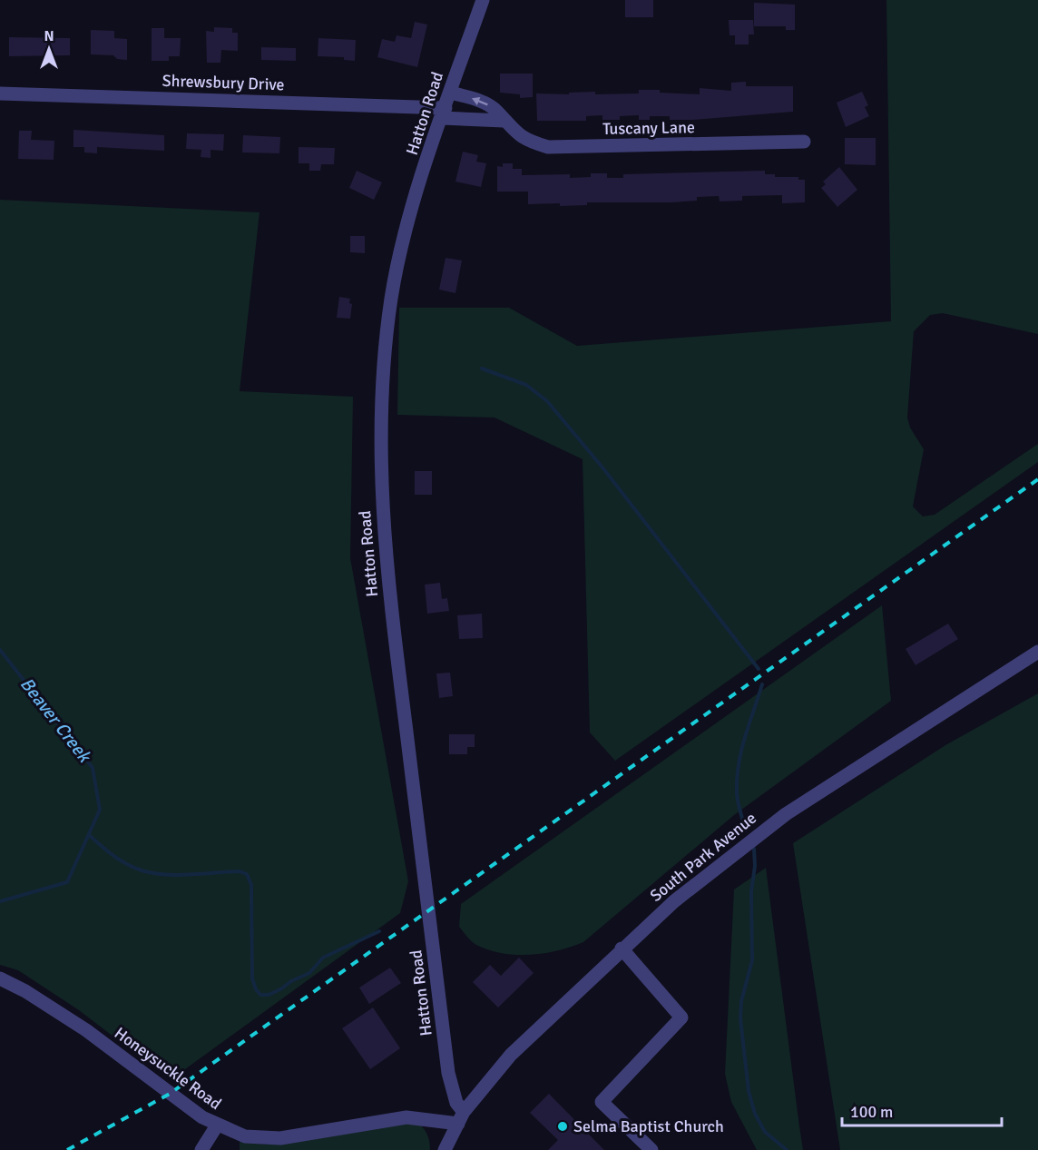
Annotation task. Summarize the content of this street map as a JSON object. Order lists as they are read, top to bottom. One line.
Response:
{"streets":{"street":["Shrewsbury Drive","Hatton Road","Tuscany Lane","South Park Avenue","Honeysuckle Road"]},"crossings":[["Shrewsbury Drive","Hatton Road"],["Hatton Road","Tuscany Lane"],["Hatton Road","South Park Avenue"],["Hatton Road","Honeysuckle Road"],["South Park Avenue","Honeysuckle Road"]],"water":["Beaver Creek"],"places":["Selma Baptist Church"],"scale_bar":"100 m","north":"top"}
